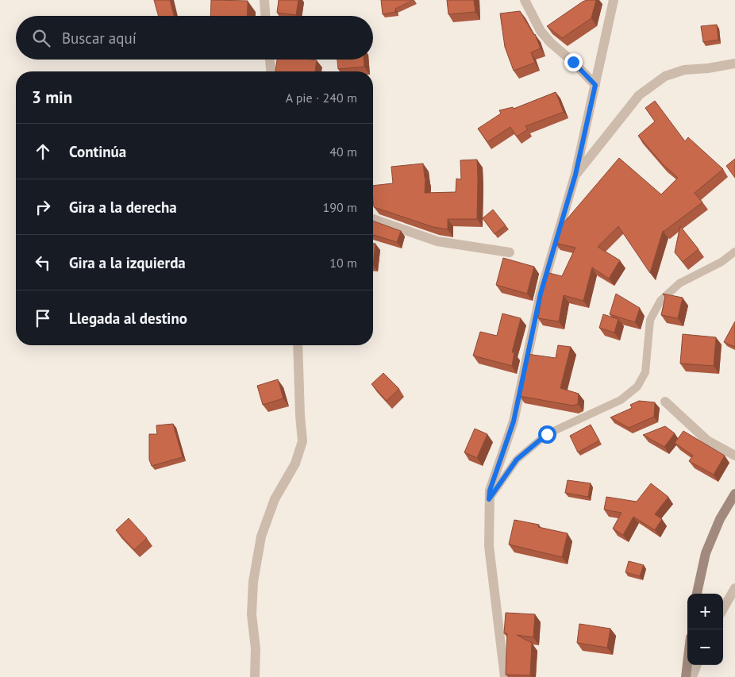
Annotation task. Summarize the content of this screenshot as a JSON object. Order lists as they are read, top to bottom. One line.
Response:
{"page":{"search":"Buscar aquí","heading":["3 min","A pie · 240 m"],"list":[["Continúa","40 m"],["Gira a la derecha","190 m"],["Gira a la izquierda","10 m"],"Llegada al destino"],"map_buttons":["+","−"]}}
